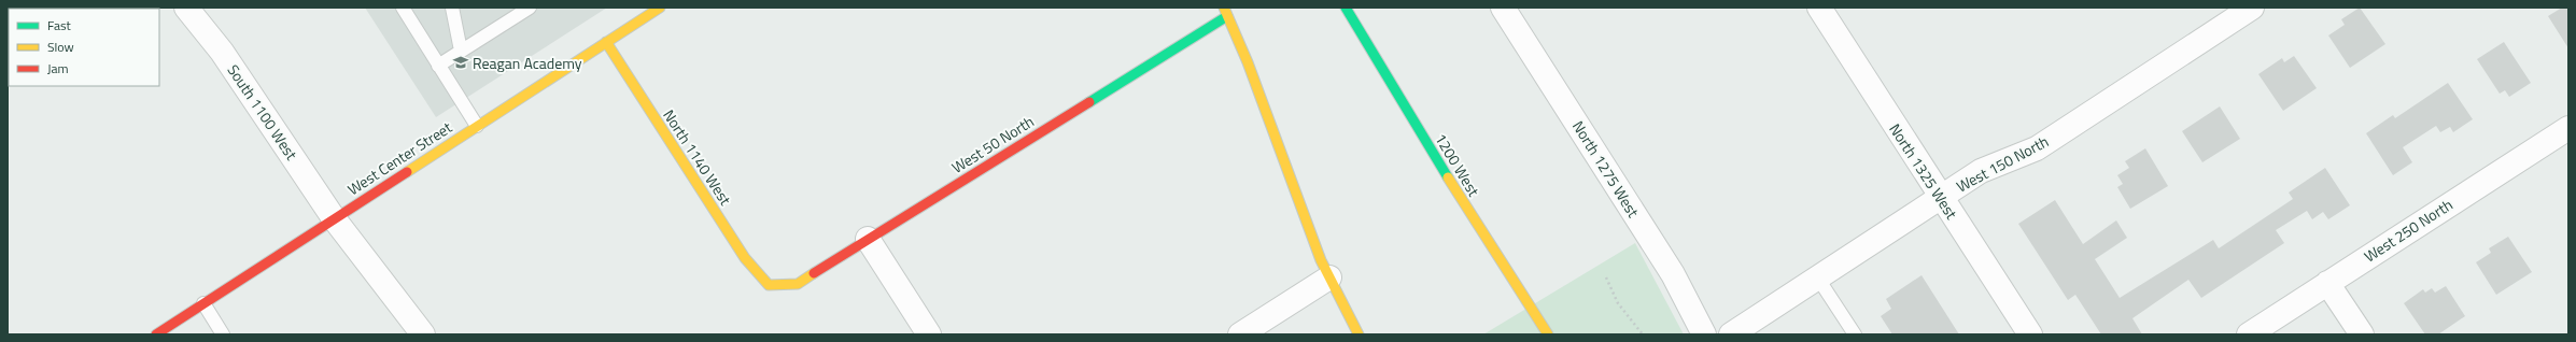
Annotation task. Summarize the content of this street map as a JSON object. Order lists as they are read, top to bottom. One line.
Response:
{"streets":{"street":["South 1100 West","West 50 North","North 1140 West","West Center Street","West 150 North","1200 West","North 1275 West","North 1325 West","West 250 North"]},"crossings":[["South 1100 West","West Center Street"],["West 50 North","North 1140 West"],["North 1140 West","West Center Street"],["West 150 North","North 1325 West"]],"places":{"school or university":["Reagan Academy"]},"legend":["Fast","Slow","Jam"]}
